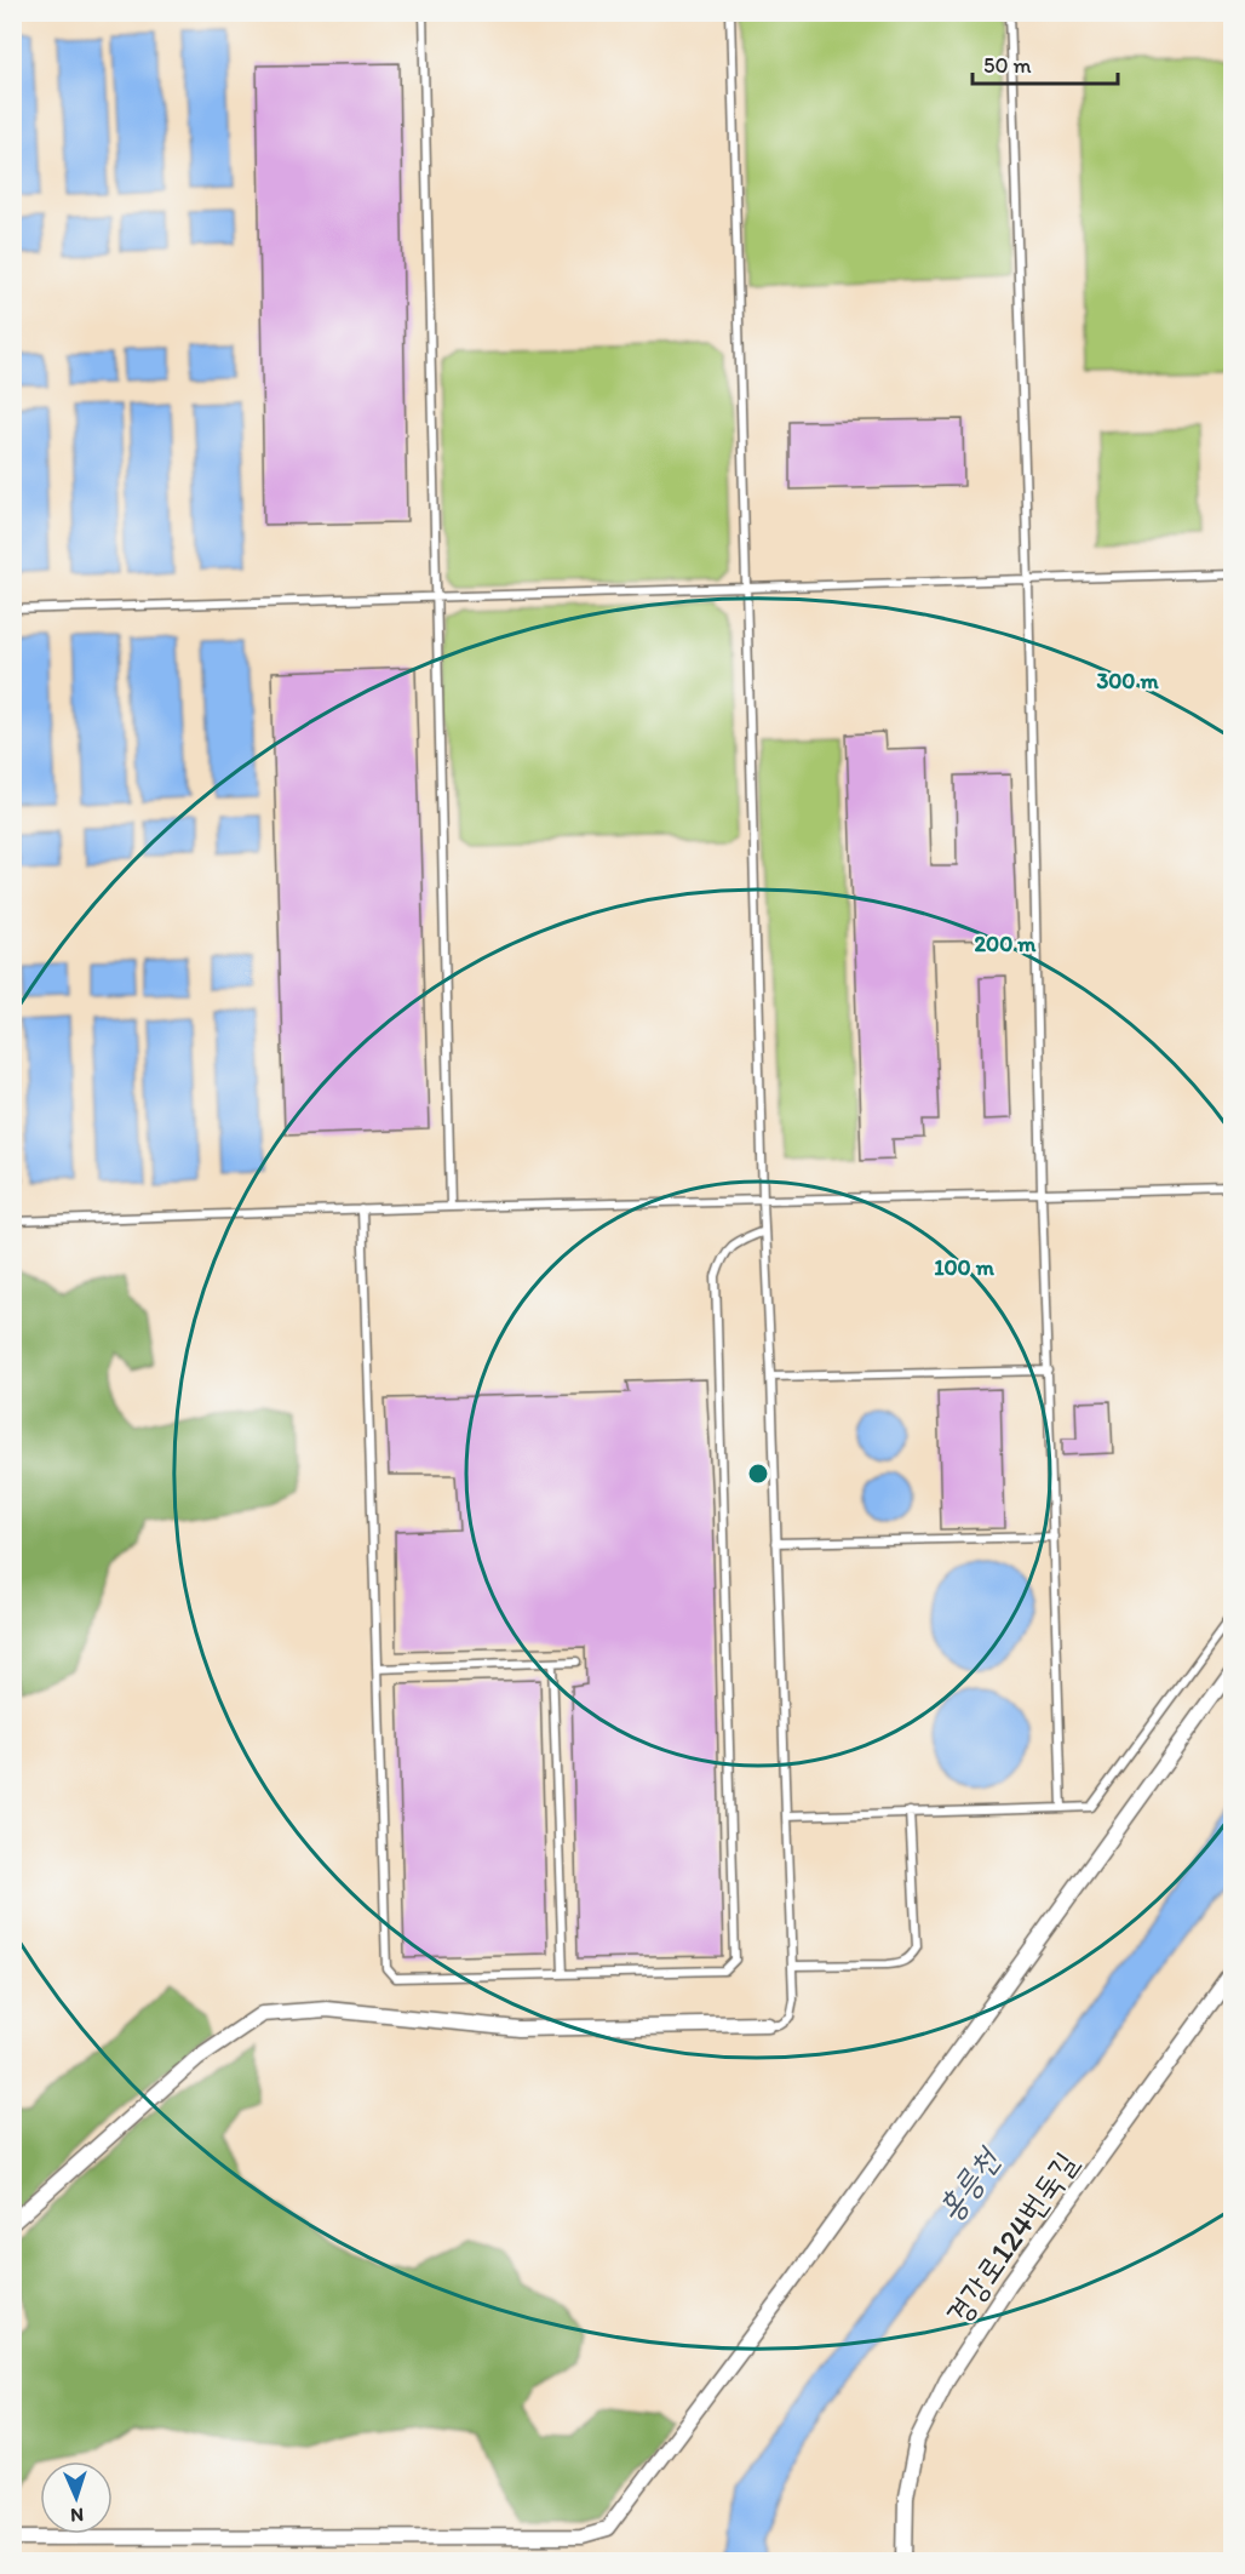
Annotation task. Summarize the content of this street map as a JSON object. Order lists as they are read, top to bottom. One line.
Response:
{"streets":{"street":["경강로124번둑길"]},"water":["홍릉천"],"scale_bar":"50 m","north":"bottom","rings":["300 m","200 m","100 m"]}
